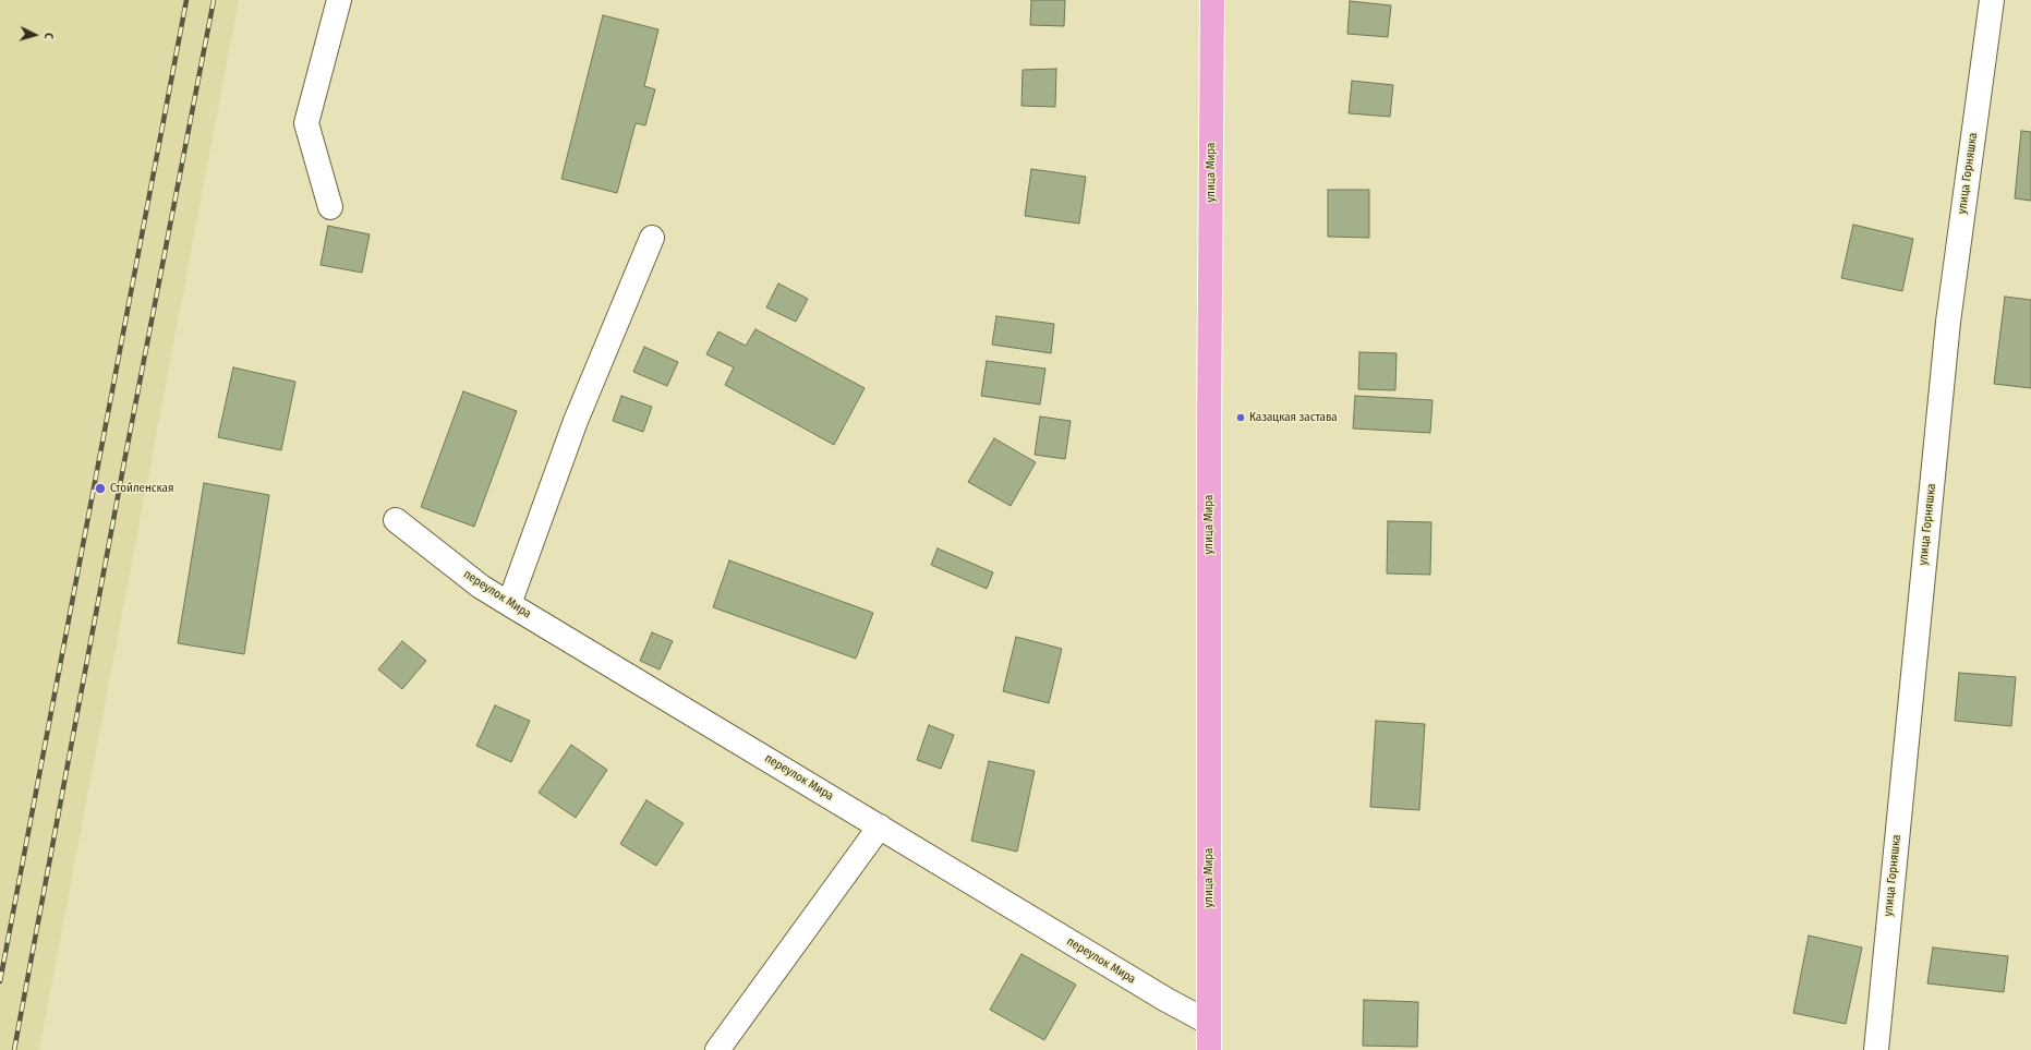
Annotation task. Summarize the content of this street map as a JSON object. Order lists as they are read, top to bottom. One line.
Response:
{"streets":{"main road":["улица Мира"],"street":["улица Горняшка","переулок Мира"]},"crossings":[["улица Мира","переулок Мира"]],"places":["Казацкая застава","Стойленская"],"north":"right"}
